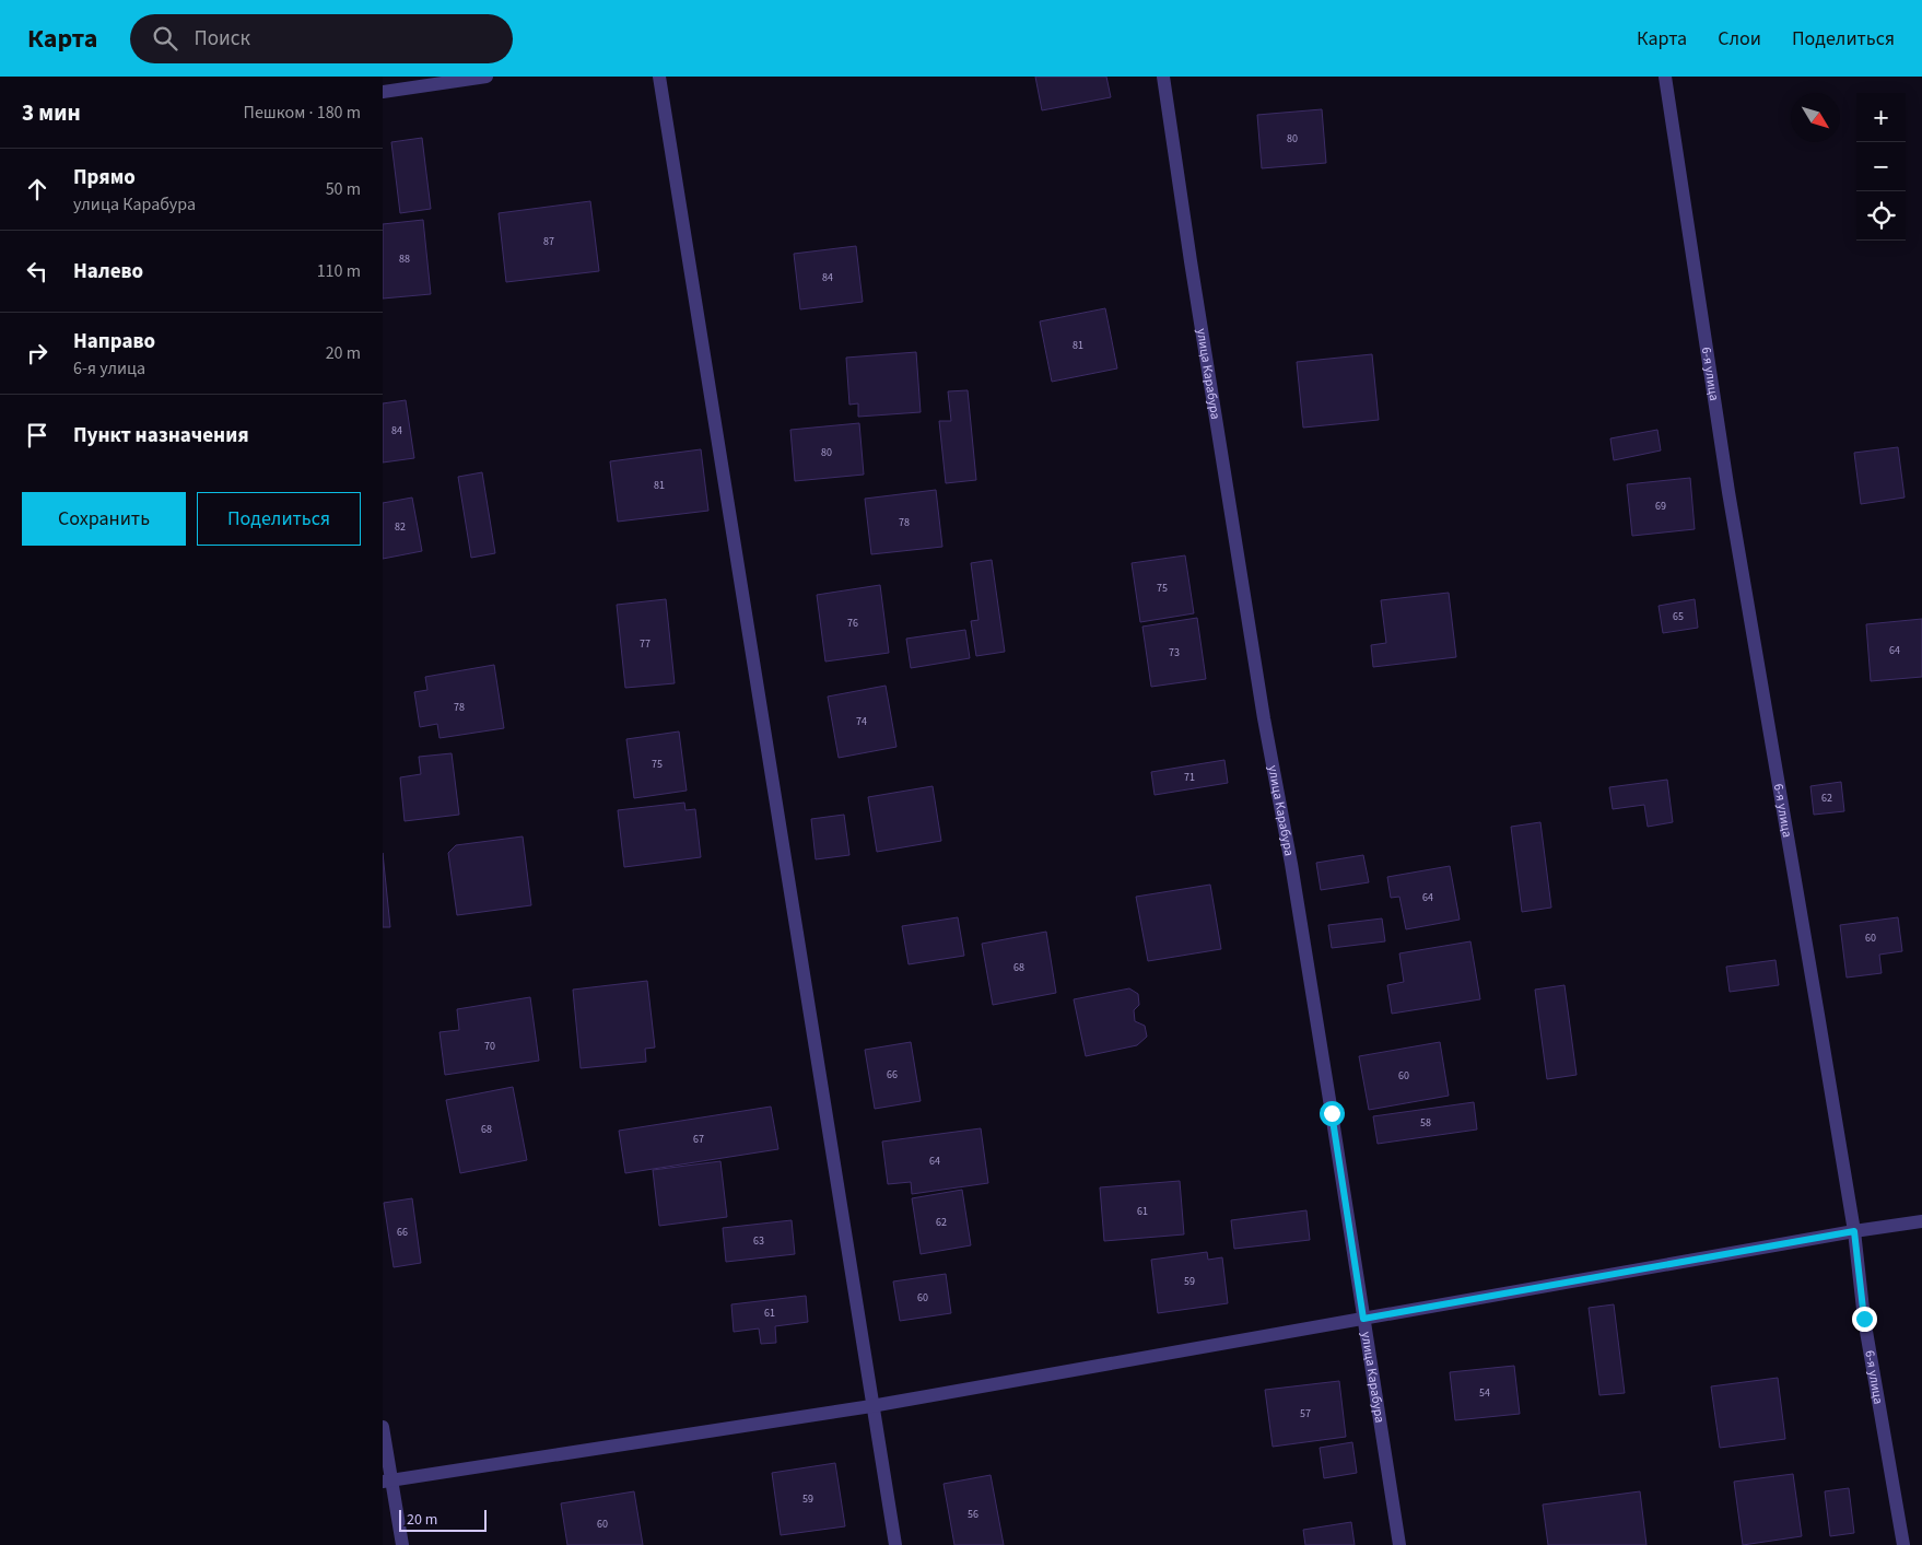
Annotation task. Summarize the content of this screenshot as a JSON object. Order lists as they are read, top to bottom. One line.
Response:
{"streets":{"street":["улица Карабура","6-я улица"]},"house_numbers":["80","87","88","84","81","84","80","81","69","78","82","75","65","76","77","64","73","78","74","75","71","62","64","60","68","70","66","60","58","68","67","64","61","62","66","63","59","60","61","54","57","59","56","60"],"scale_bar":"20 m","north":"bottom right","page":{"header":"Карта","search":"Поиск","nav":["Карта","Слои","Поделиться"],"heading":["3 мин","Пешком · 180 m"],"map_buttons":["+","−"],"list":[["Прямо","улица Карабура","50 m"],["Налево","110 m"],["Направо","6-я улица","20 m"],"Пункт назначения"],"buttons":["Сохранить","Поделиться"],"scale":"20 m"}}
